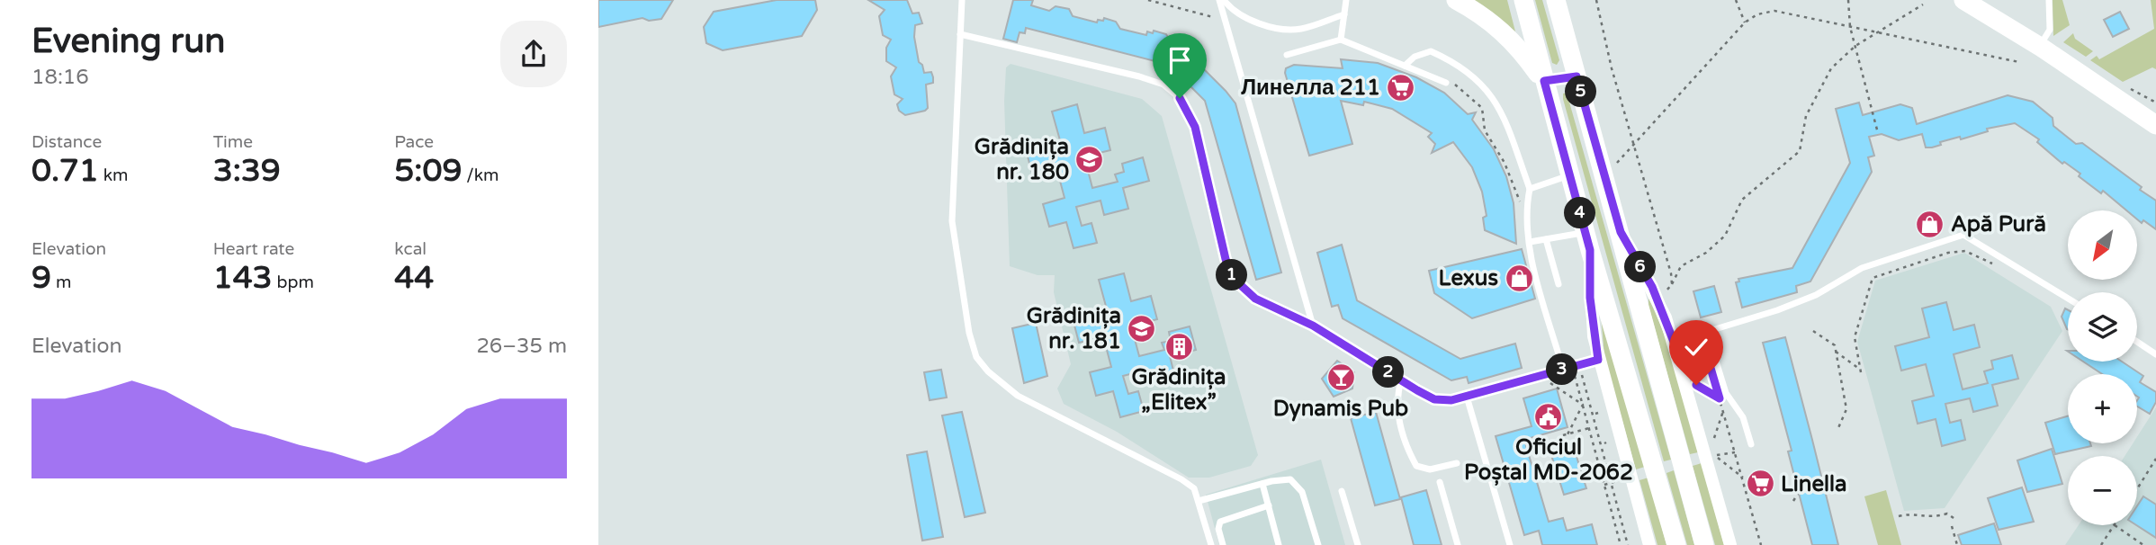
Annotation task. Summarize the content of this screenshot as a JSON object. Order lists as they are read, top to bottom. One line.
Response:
{"places":{"supermarket":["Линелла 211","Linella"],"school or university":["Grădinița nr. 180","Grădinița nr. 181"],"shop":["Apă Pură","Lexus"],"building":["Grădinița „Elitex”"],"bar":["Dynamis Pub"],"public building":["Oficiul Poștal MD-2062"]},"north":"bottom left","page":{"heading":["Evening run","18:16"],"pins":["5","4","6","1","3","2"],"stats":[["Distance","0.71 km"],["Time","3:39"],["Pace","5:09 /km"],["Elevation","9 m"],["Heart rate","143 bpm"],["kcal","44"]],"map_buttons":["+","−"],"chart":["Elevation","26–35 m"]}}
